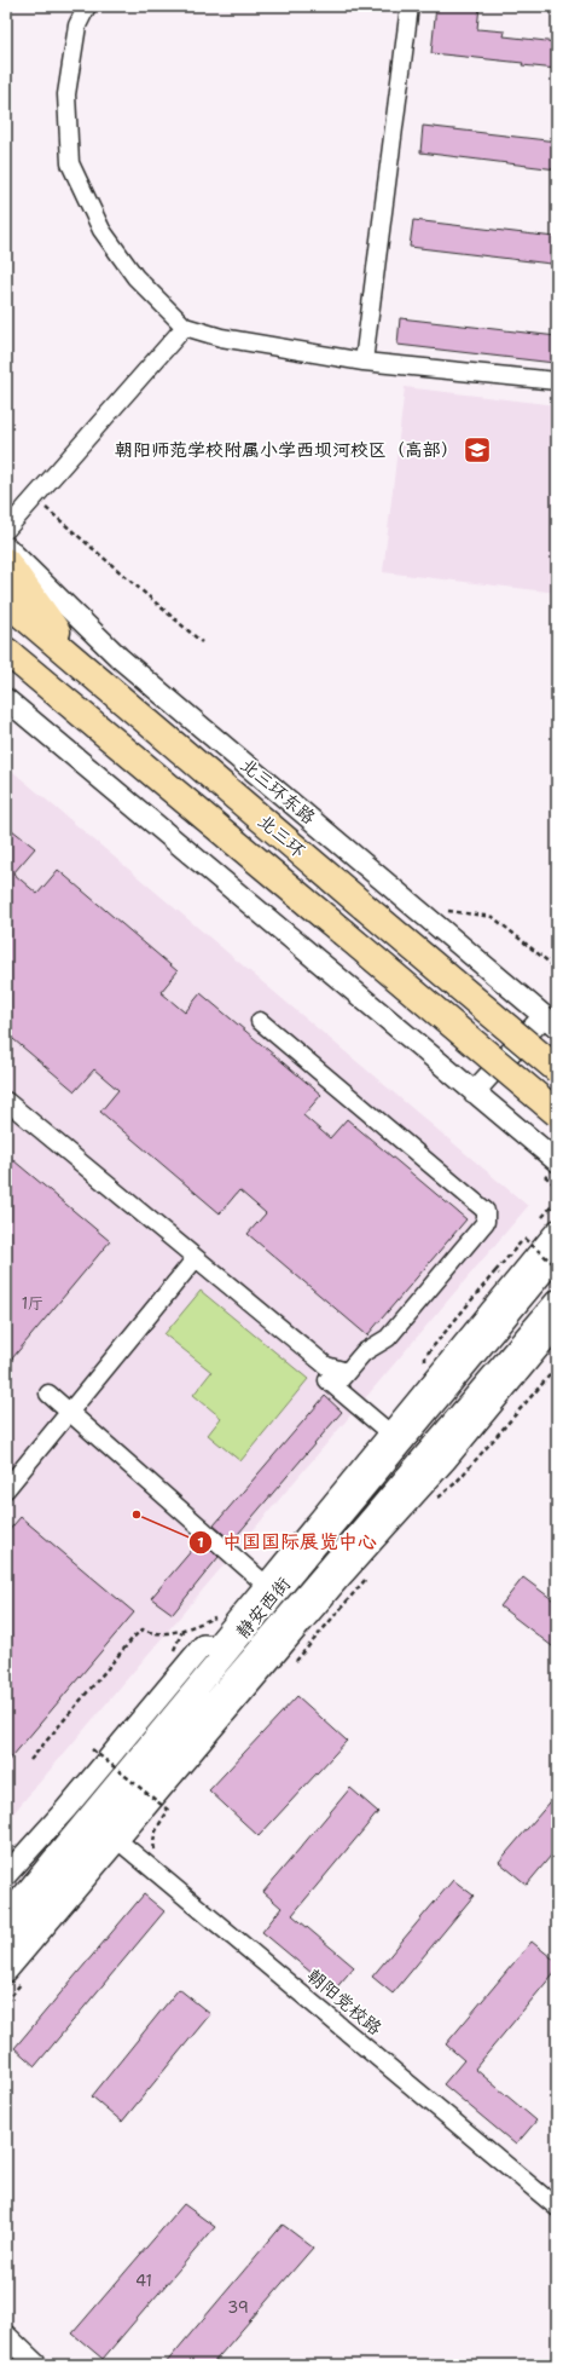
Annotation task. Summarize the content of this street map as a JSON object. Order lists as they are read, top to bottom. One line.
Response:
{"streets":{"highway":["北三环"],"main road":["静安西街"],"street":["北三环东路","朝阳党校路"]},"crossings":[["静安西街","朝阳党校路"]],"places":{"school or university":["朝阳师范学校附属小学西坝河校区（高部）"],"other":["中国国际展览中心"]},"house_numbers":["1厅","41","39"]}
